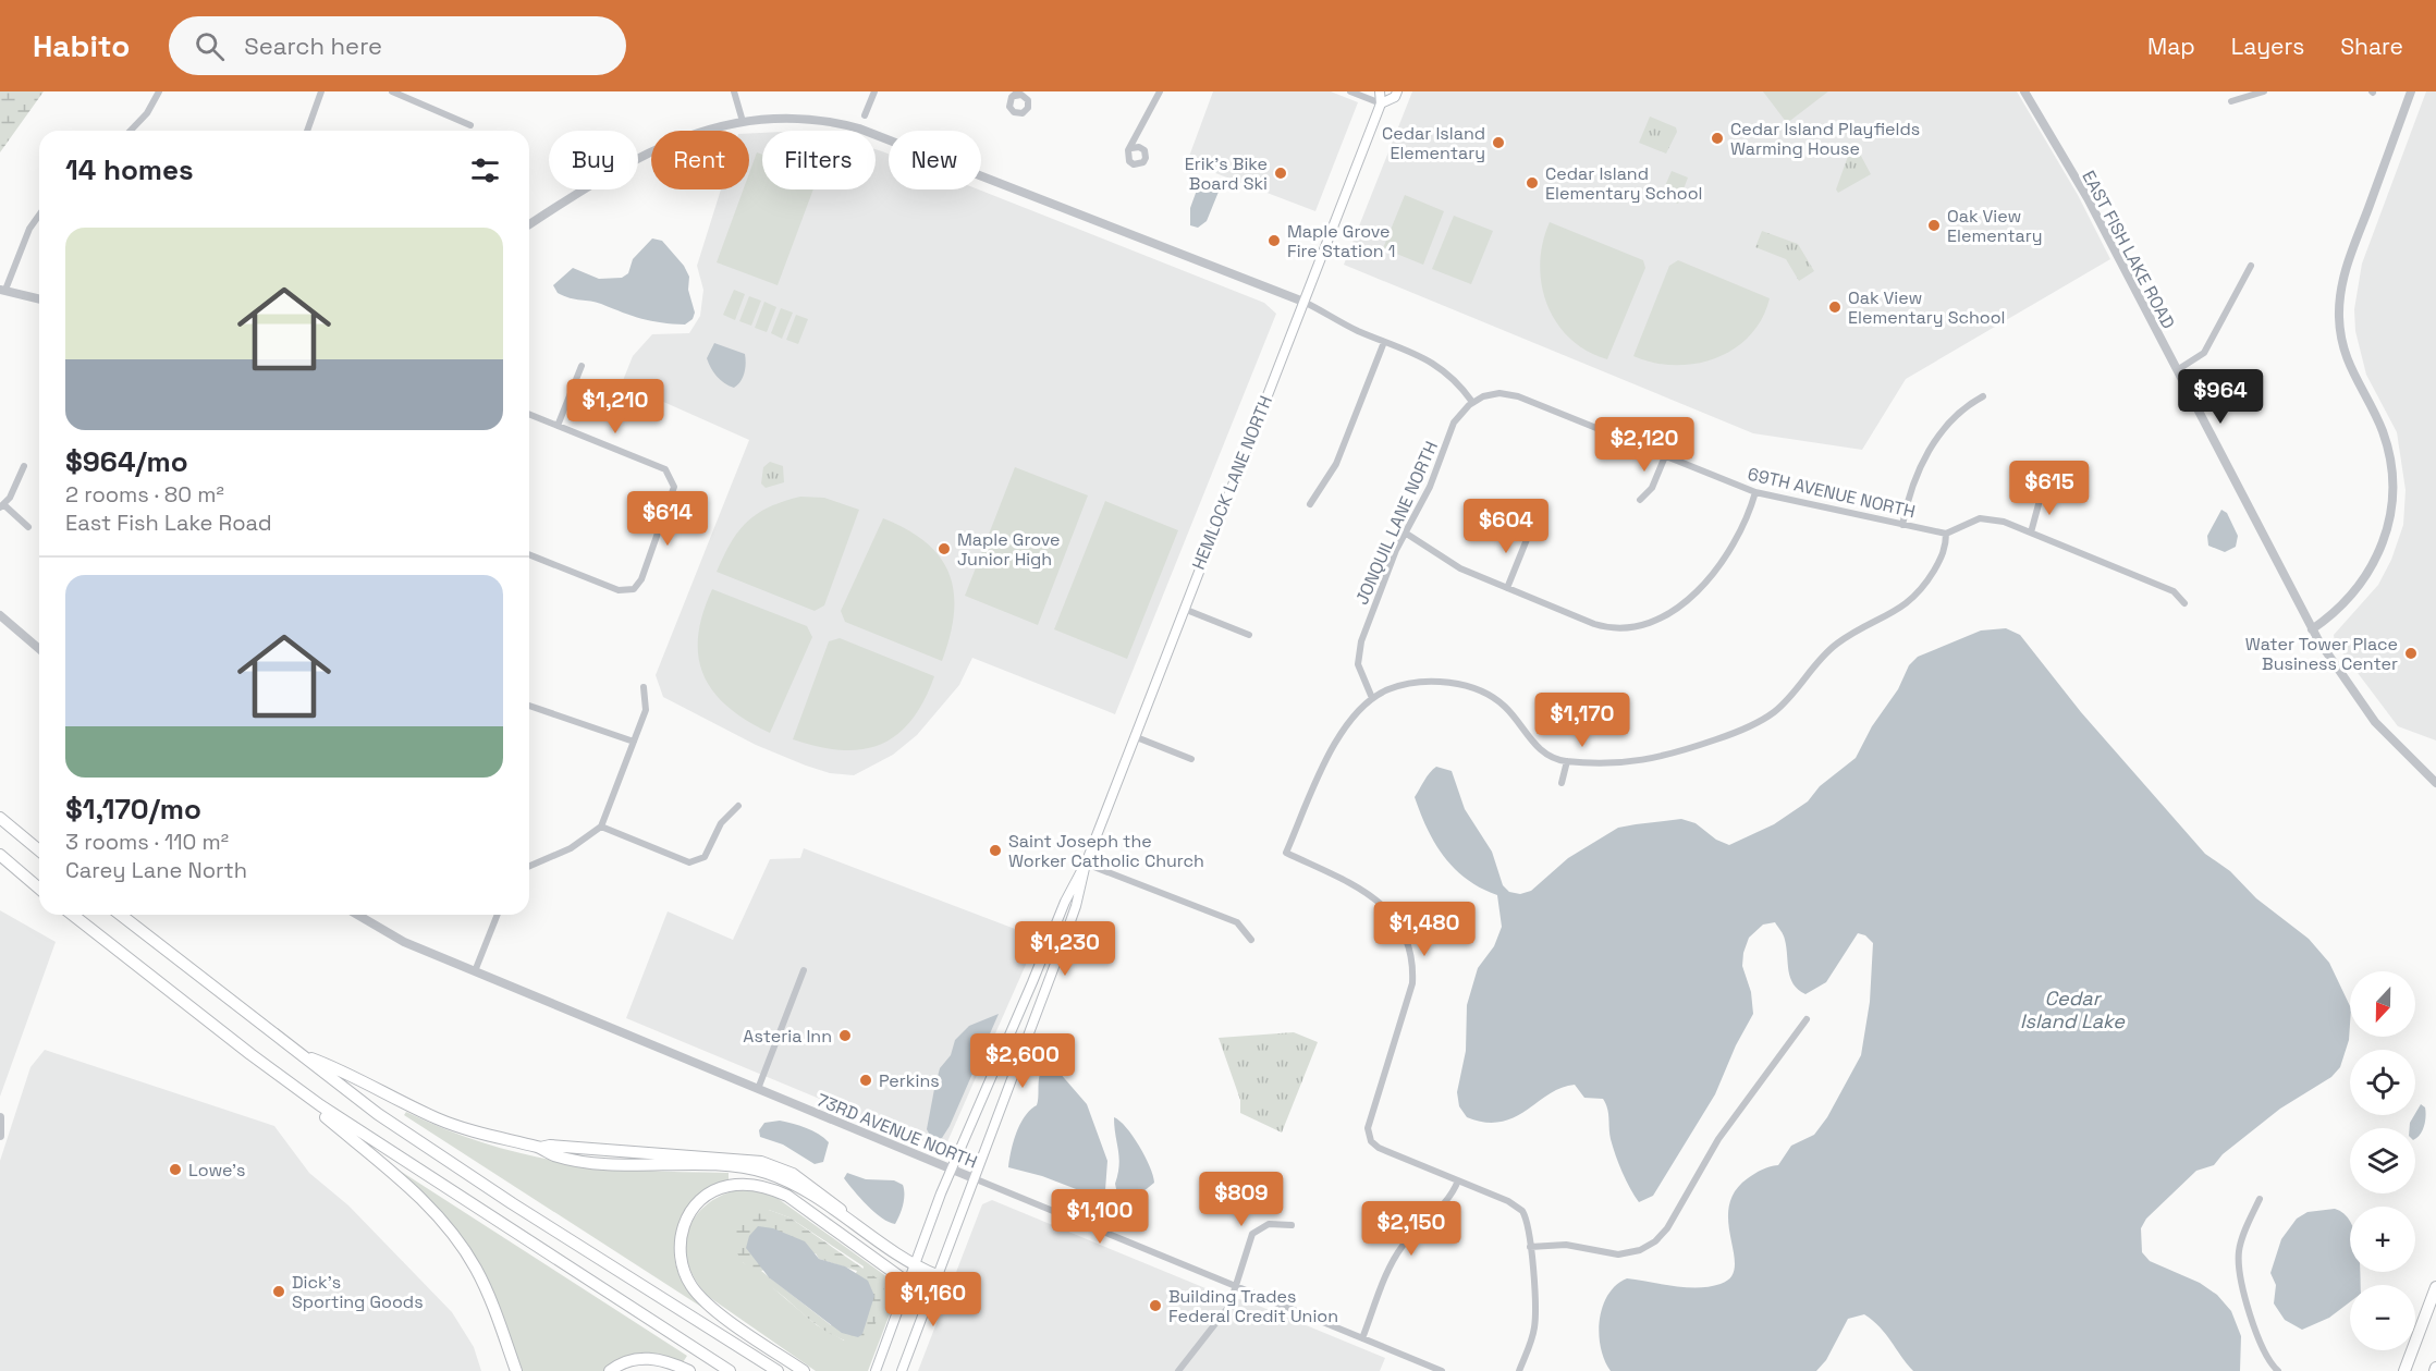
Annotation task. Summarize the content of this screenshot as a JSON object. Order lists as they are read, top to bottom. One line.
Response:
{"streets":{"main road":["HEMLOCK LANE NORTH"],"street":["EAST FISH LAKE ROAD","69TH AVENUE NORTH","JONQUIL LANE NORTH","73RD AVENUE NORTH"]},"crossings":[["HEMLOCK LANE NORTH","73RD AVENUE NORTH"],["69TH AVENUE NORTH","JONQUIL LANE NORTH"]],"water":["Cedar Island Lake"],"places":["Cedar Island Playfields Warming House","Cedar Island Elementary","Erik's Bike Board Ski","Cedar Island Elementary School","Oak View Elementary","Maple Grove Fire Station 1","Oak View Elementary School","Maple Grove Junior High","Water Tower Place Business Center","Saint Joseph the Worker Catholic Church","Asteria Inn","Perkins","Lowe's","Dick's Sporting Goods","Building Trades Federal Credit Union"],"north":"bottom","page":{"header":"Habito","search":"Search here","nav":["Map","Layers","Share"],"chip":["Buy","Rent","Filters","New"],"heading":"14 homes","list":[{"name":"$964/mo","note":"2 rooms · 80 m² · East Fish Lake Road"},{"name":"$1,170/mo","note":"3 rooms · 110 m² · Carey Lane North"}],"price":["$964","$1,210","$2,120","$615","$614","$604","$1,170","$1,480","$1,230","$2,600","$809","$1,100","$2,150","$1,160"],"map_buttons":["+","−"]}}
